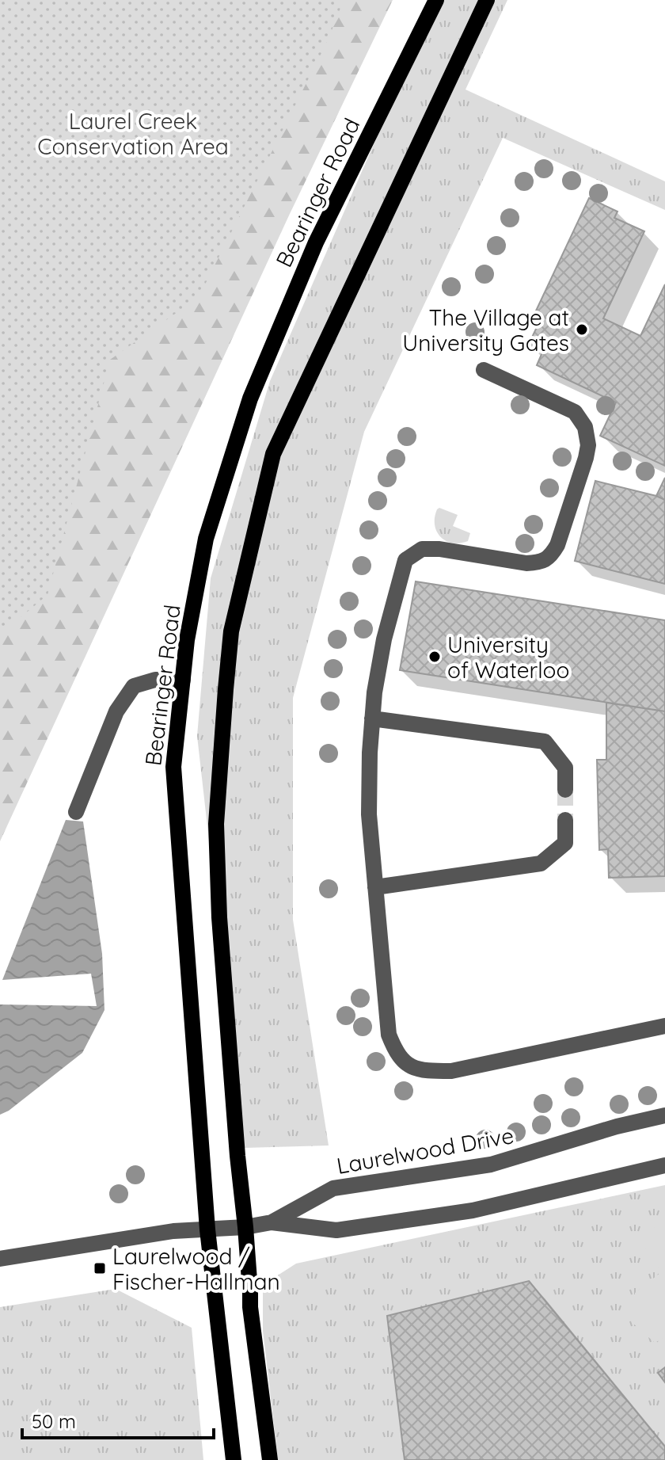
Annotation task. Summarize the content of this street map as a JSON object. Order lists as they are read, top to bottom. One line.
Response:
{"streets":{"main road":["Bearinger Road"],"street":["Laurelwood Drive"]},"crossings":[["Bearinger Road","Laurelwood Drive"]],"parks":["Laurel Creek Conservation Area"],"places":{"other":["The Village at University Gates","University of Waterloo"],"transit":["Laurelwood / Fischer-Hallman"]},"scale_bar":"50 m"}
